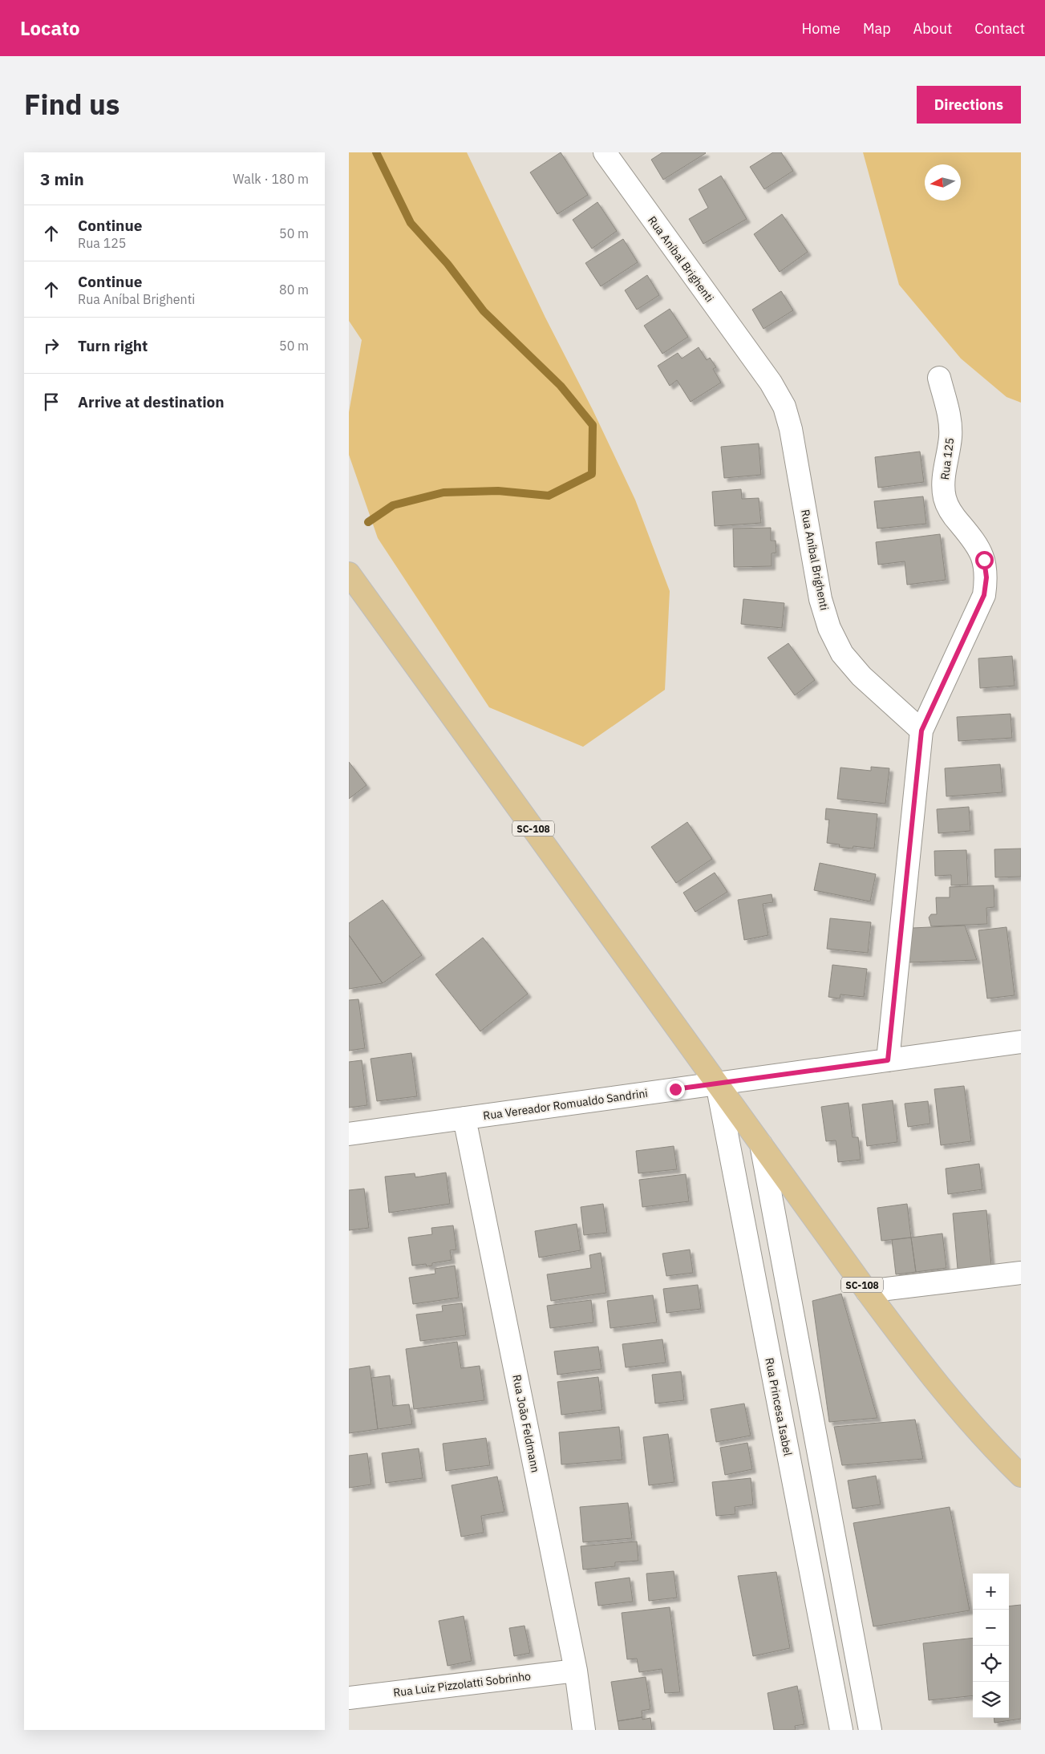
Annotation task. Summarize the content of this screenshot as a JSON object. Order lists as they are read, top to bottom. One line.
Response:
{"streets":{"main road":["SC-108"],"street":["Rua Aníbal Brighenti","Rua 125","Rua Vereador Romualdo Sandrini","Rua Princesa Isabel","Rua João Feldmann","Rua Luiz Pizzolatti Sobrinho"]},"crossings":[["Rua Aníbal Brighenti","Rua 125"],["SC-108","Rua Vereador Romualdo Sandrini"],["SC-108","Rua Princesa Isabel"],["Rua Vereador Romualdo Sandrini","Rua Princesa Isabel"],["Rua Vereador Romualdo Sandrini","Rua João Feldmann"],["Rua João Feldmann","Rua Luiz Pizzolatti Sobrinho"]],"north":"left","page":{"header":"Locato","nav":["Home","Map","About","Contact"],"title":"Find us","buttons":"Directions","heading":["3 min","Walk · 180 m"],"list":[["Continue","Rua 125","50 m"],["Continue","Rua Aníbal Brighenti","80 m"],["Turn right","50 m"],"Arrive at destination"],"map_buttons":["+","−"]}}
